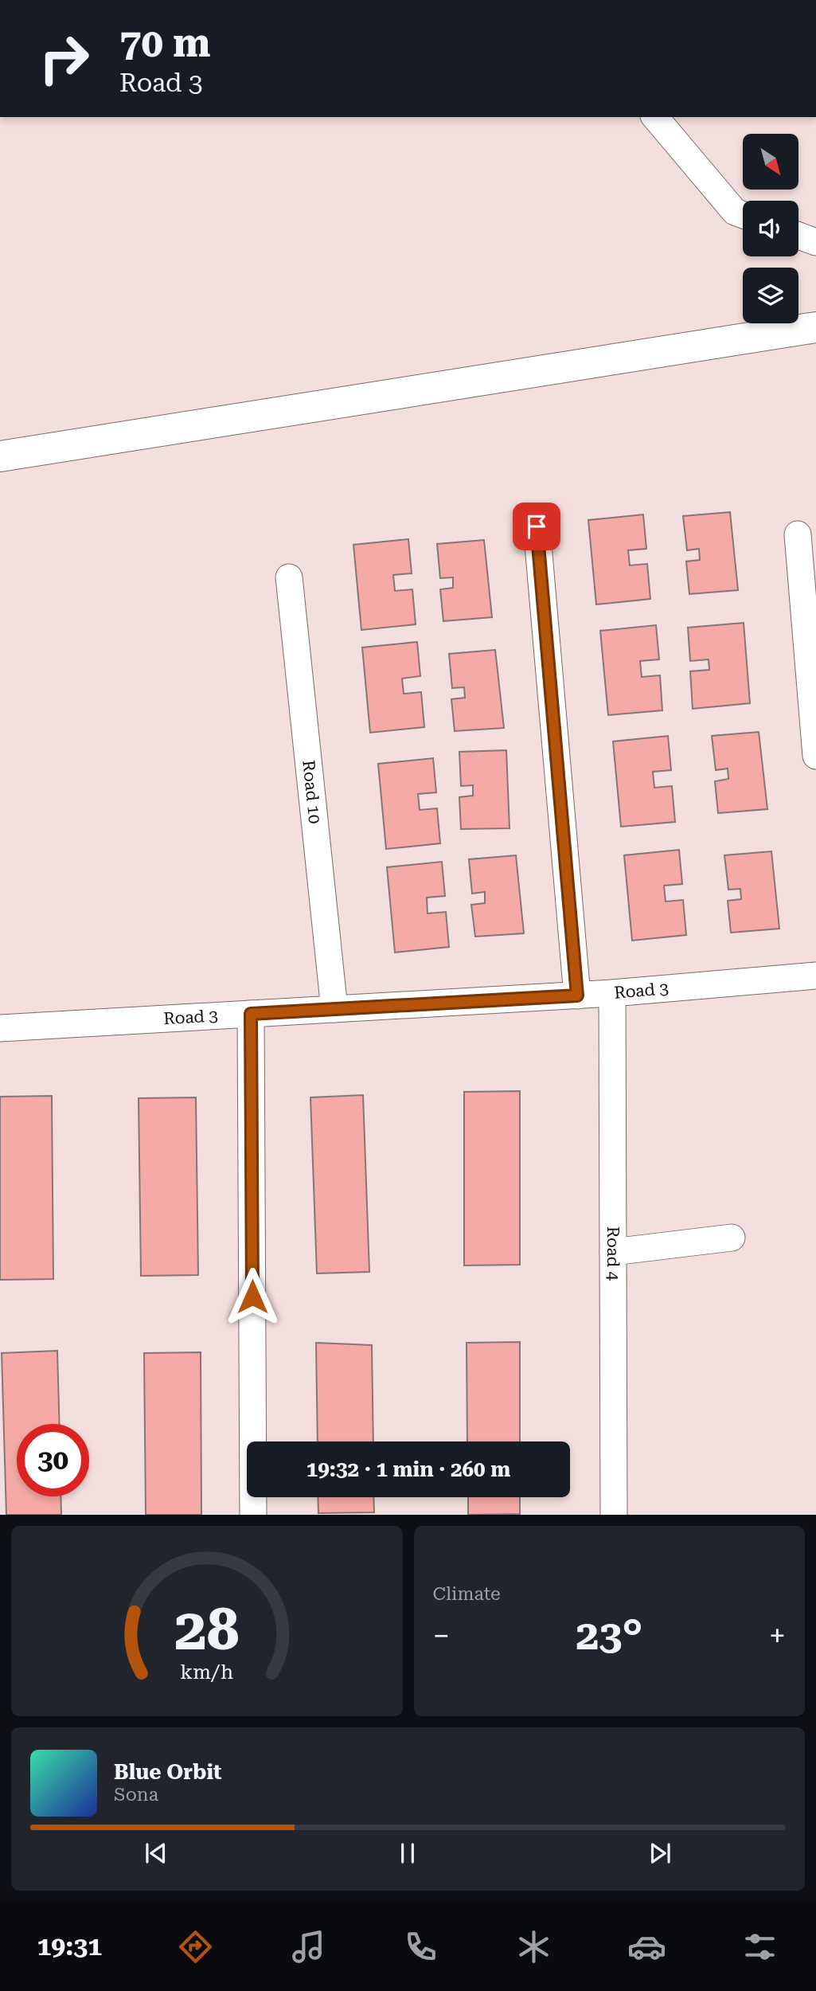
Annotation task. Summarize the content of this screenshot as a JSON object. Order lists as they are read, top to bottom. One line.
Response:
{"streets":{"street":["Road 10","Road 3","Road 4"]},"crossings":[["Road 10","Road 3"],["Road 3","Road 4"]],"north":"bottom right","page":{"turn":["70 m","Road 3"],"limit":"30","trip":"19:32 · 1 min · 260 m","tile":"Climate","heat":["−","23°","+"],"song":["Blue Orbit","Sona"],"tabs":"19:31","gauge":["28","km/h"]}}
